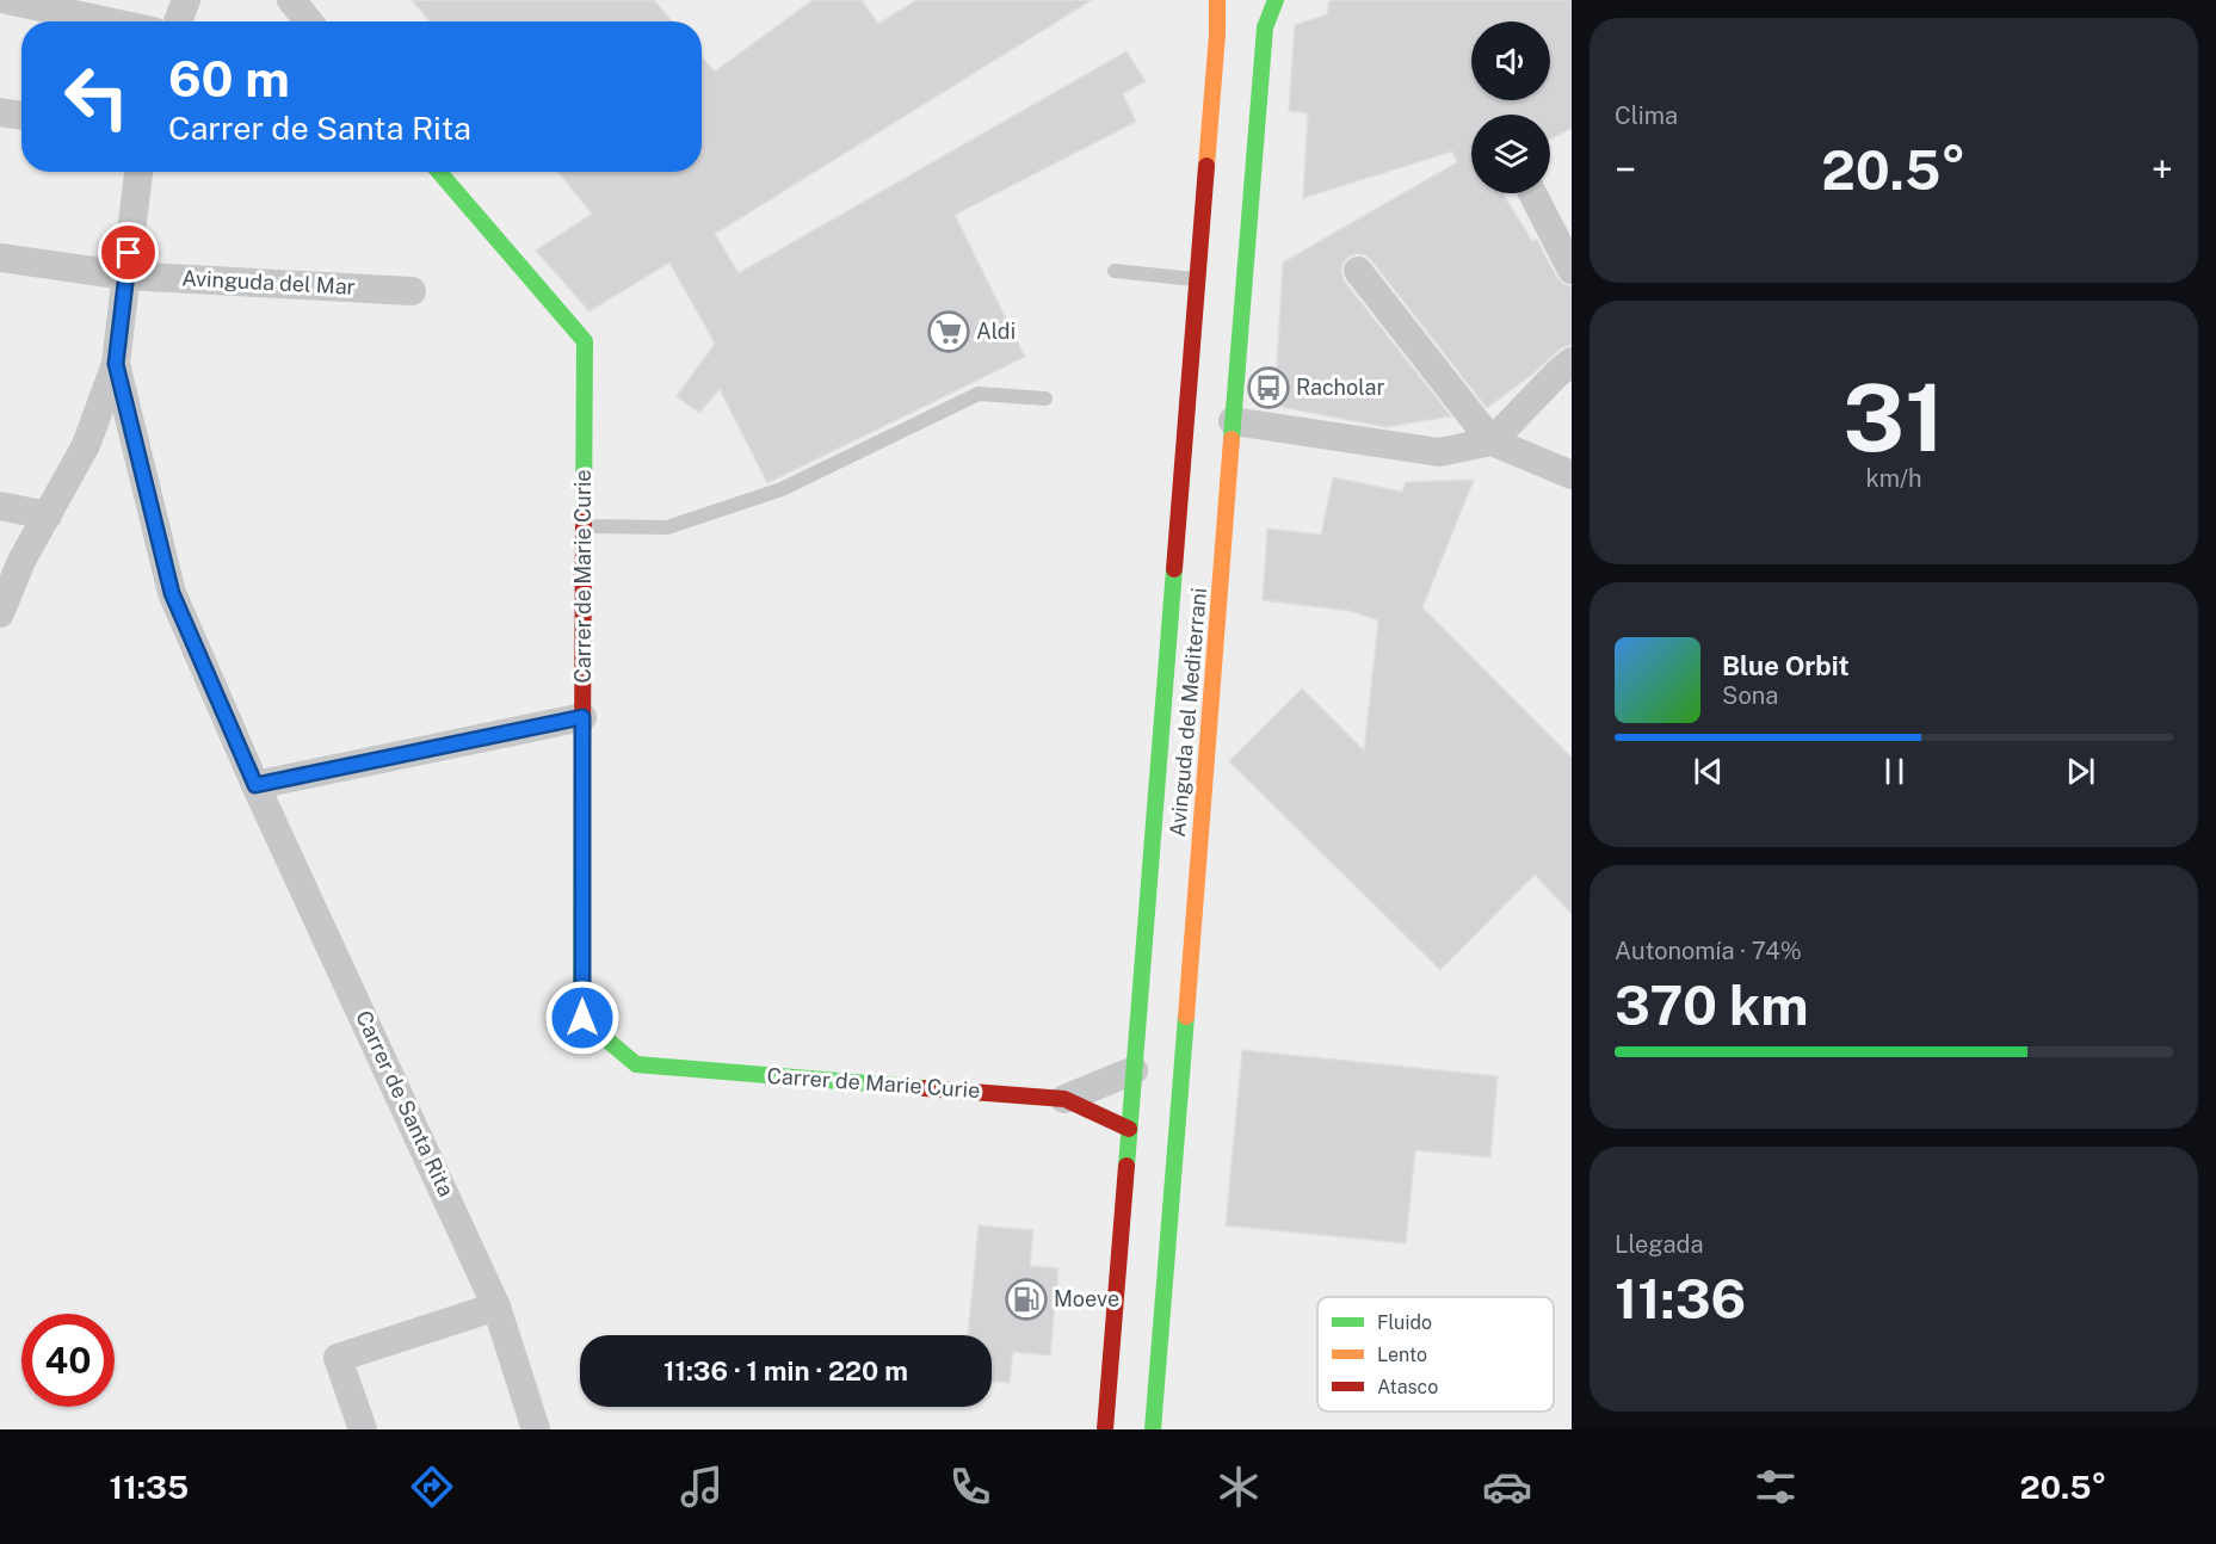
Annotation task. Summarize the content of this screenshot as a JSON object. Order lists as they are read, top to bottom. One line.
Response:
{"streets":{"main road":["Carrer de Marie Curie","Avinguda del Mediterrani"],"street":["Avinguda del Mar","Carrer de Santa Rita"]},"crossings":[["Carrer de Marie Curie","Avinguda del Mediterrani"]],"places":{"supermarket":["Aldi"],"bus stop":["Racholar"],"fuel station":["Moeve"]},"legend":["Fluido","Lento","Atasco"],"page":{"tile":["Clima",["31","km/h"],["Autonomía · 74%","370 km"],["Llegada","11:36"]],"turn":["60 m","Carrer de Santa Rita"],"heat":["−","20.5°","+"],"song":["Blue Orbit","Sona"],"limit":"40","trip":"11:36 · 1 min · 220 m","tabs":["11:35","20.5°"]}}
